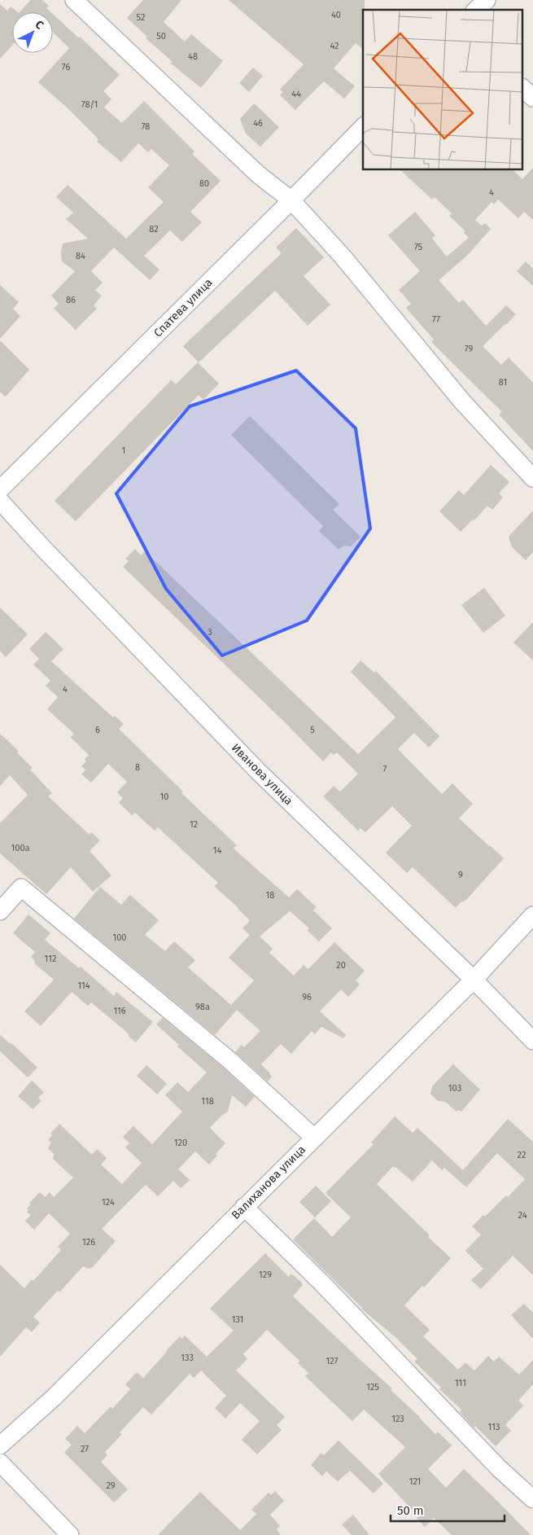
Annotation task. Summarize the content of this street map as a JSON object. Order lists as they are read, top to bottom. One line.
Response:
{"streets":{"street":["Спатева улица","Иванова улица","Валиханова улица"]},"crossings":[["Иванова улица","Валиханова улица"]],"house_numbers":["40","52","50","42","48","76","44","78/1","46","78","80","4","82","75","84","86","77","79","81","1","3","4","6","5","8","7","10","12","100а","14","9","18","100","112","20","114","96","98а","116","103","118","120","22","124","24","126","129","131","133","127","111","125","123","113","27","121","29"],"scale_bar":"50 m","north":"top right"}
